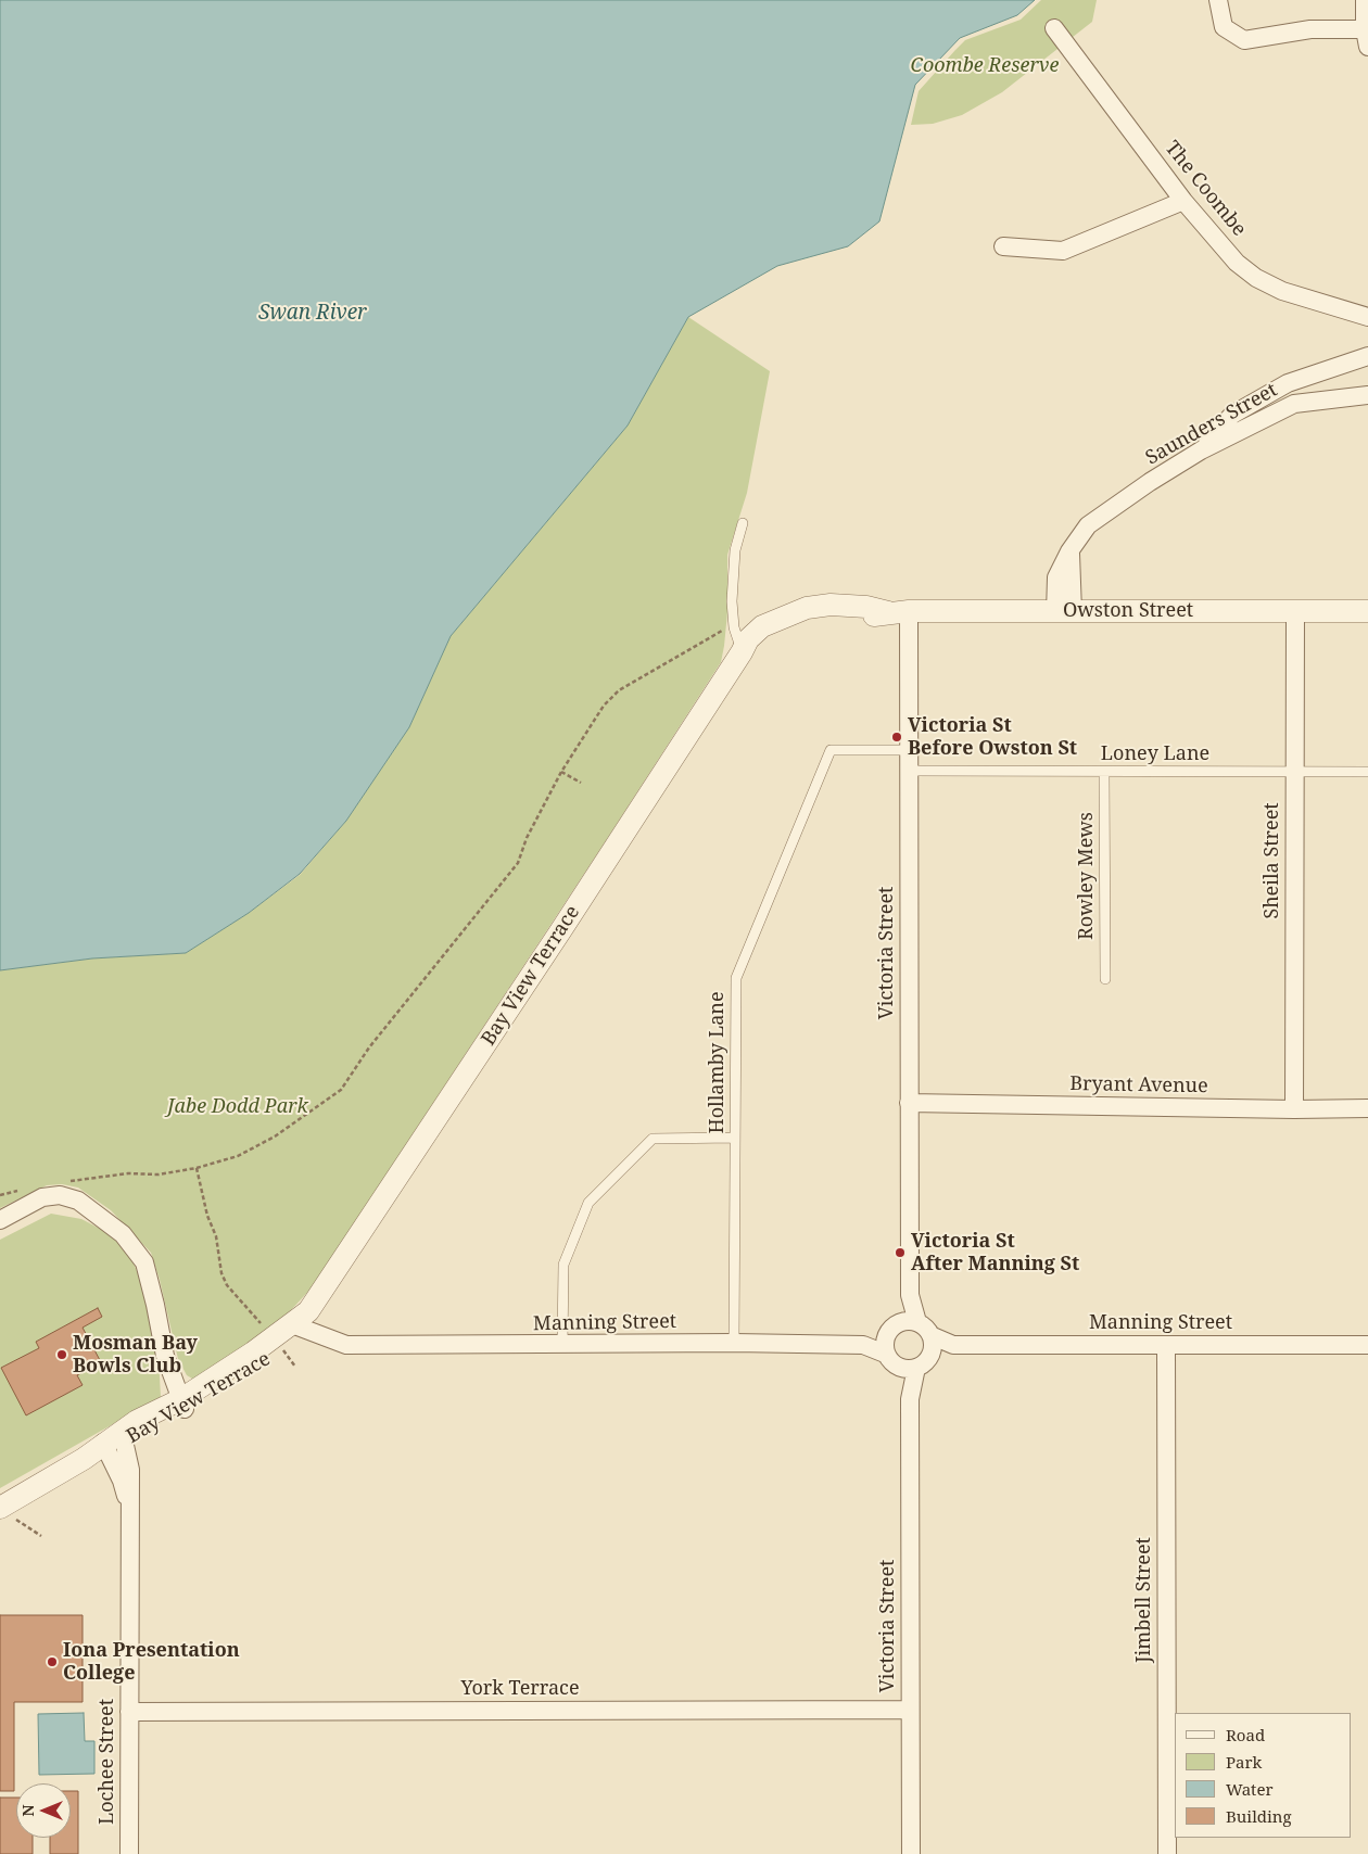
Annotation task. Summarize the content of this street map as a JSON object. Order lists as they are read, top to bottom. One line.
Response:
{"streets":{"street":["The Coombe","Saunders Street","Owston Street","Sheila Street","Victoria Street","Bay View Terrace","Bryant Avenue","Manning Street","Jimbell Street","York Terrace","Lochee Street"],"lane":["Loney Lane","Rowley Mews","Hollamby Lane"]},"crossings":[["Saunders Street","Owston Street"],["Owston Street","Sheila Street"],["Owston Street","Victoria Street"],["Owston Street","Bay View Terrace"],["Loney Lane","Sheila Street"],["Loney Lane","Rowley Mews"],["Loney Lane","Victoria Street"],["Sheila Street","Bryant Avenue"],["Victoria Street","Hollamby Lane"],["Victoria Street","Bryant Avenue"],["Victoria Street","Manning Street"],["Victoria Street","York Terrace"],["Bay View Terrace","Manning Street"],["Bay View Terrace","Lochee Street"],["Hollamby Lane","Manning Street"],["Manning Street","Jimbell Street"],["York Terrace","Lochee Street"]],"water":["Swan River"],"parks":["Coombe Reserve","Jabe Dodd Park"],"places":["Victoria St Before Owston St","Victoria St After Manning St","Mosman Bay Bowls Club","Iona Presentation College"],"legend":["Road","Park","Water","Building"],"north":"left"}
